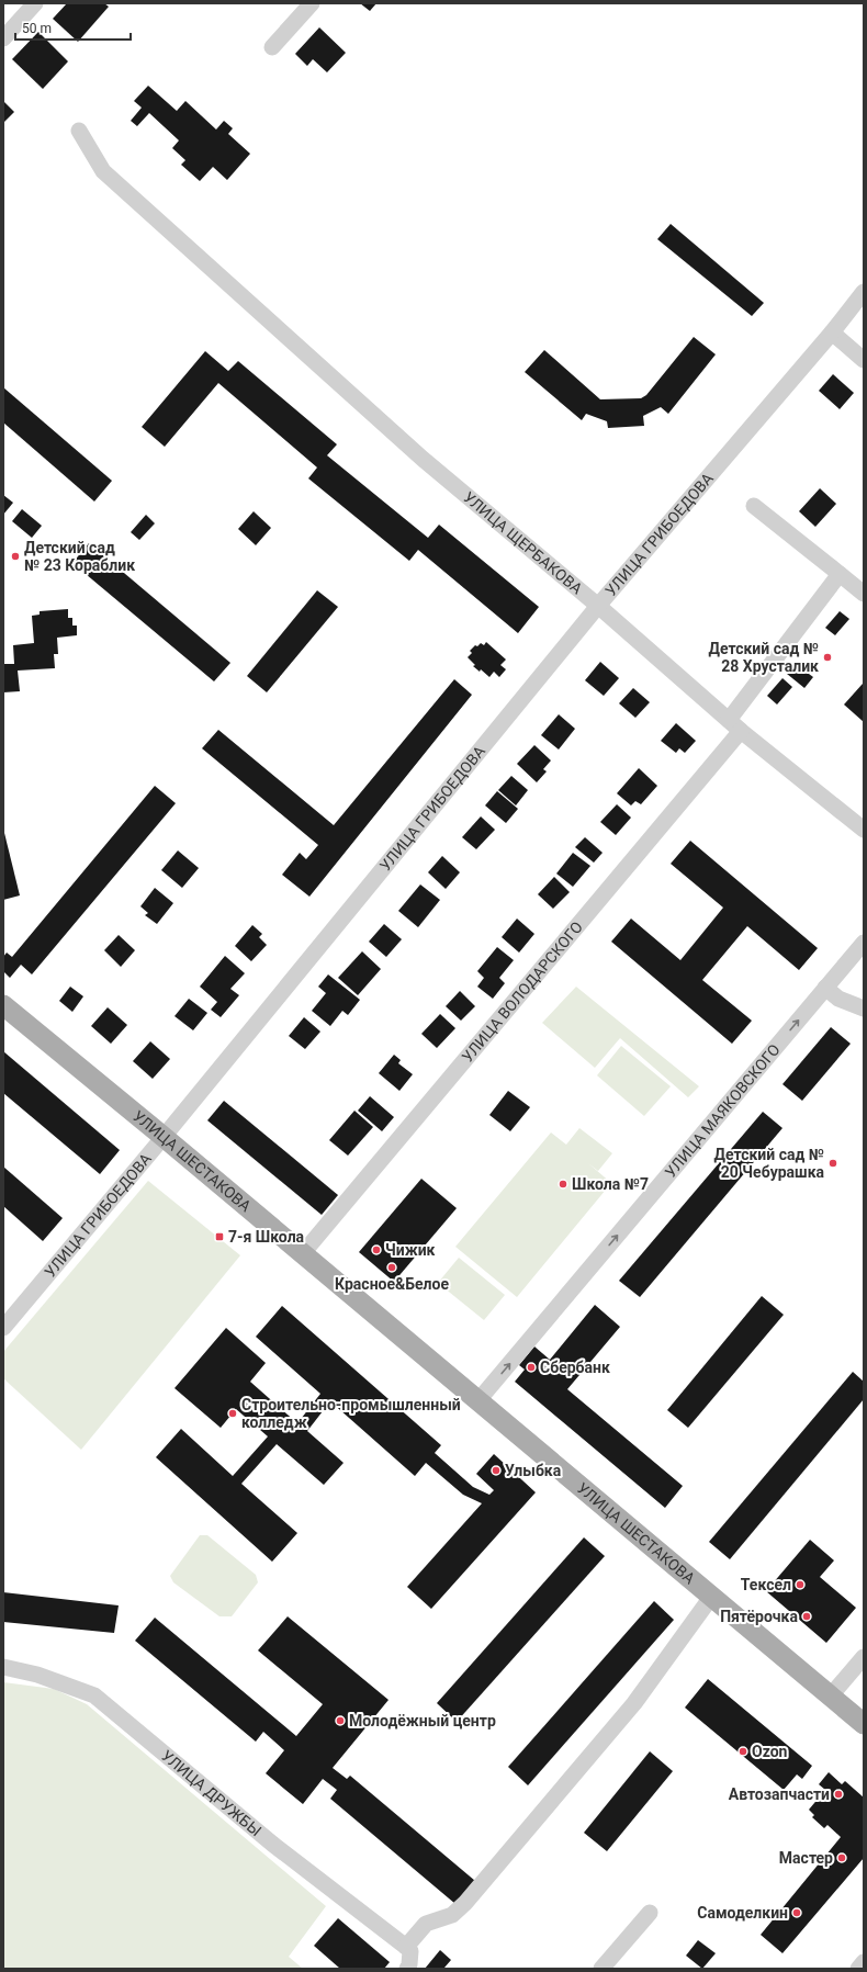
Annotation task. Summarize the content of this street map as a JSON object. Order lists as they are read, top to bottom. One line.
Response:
{"streets":{"main road":["УЛИЦА ШЕСТАКОВА"],"street":["УЛИЦА ГРИБОЕДОВА","УЛИЦА ЩЕРБАКОВА","УЛИЦА ВОЛОДАРСКОГО","УЛИЦА МАЯКОВСКОГО","УЛИЦА ДРУЖБЫ"]},"crossings":[["УЛИЦА ГРИБОЕДОВА","УЛИЦА ЩЕРБАКОВА"],["УЛИЦА ГРИБОЕДОВА","УЛИЦА ШЕСТАКОВА"],["УЛИЦА ЩЕРБАКОВА","УЛИЦА ВОЛОДАРСКОГО"],["УЛИЦА ВОЛОДАРСКОГО","УЛИЦА ШЕСТАКОВА"],["УЛИЦА МАЯКОВСКОГО","УЛИЦА ШЕСТАКОВА"]],"one_way":["УЛИЦА МАЯКОВСКОГО"],"places":{"other":["Детский сад № 23 Кораблик","Детский сад № 28 Хрусталик","Детский сад № 20 Чебурашка","Школа №7","Чижик","Красное&Белое","Сбербанк","Строительно-промышленный колледж","Улыбка","Тексел","Пятёрочка","Молодёжный центр","Ozon","Автозапчасти","Мастер","Самоделкин"],"transit":["7-я Школа"]},"scale_bar":"50 m"}
